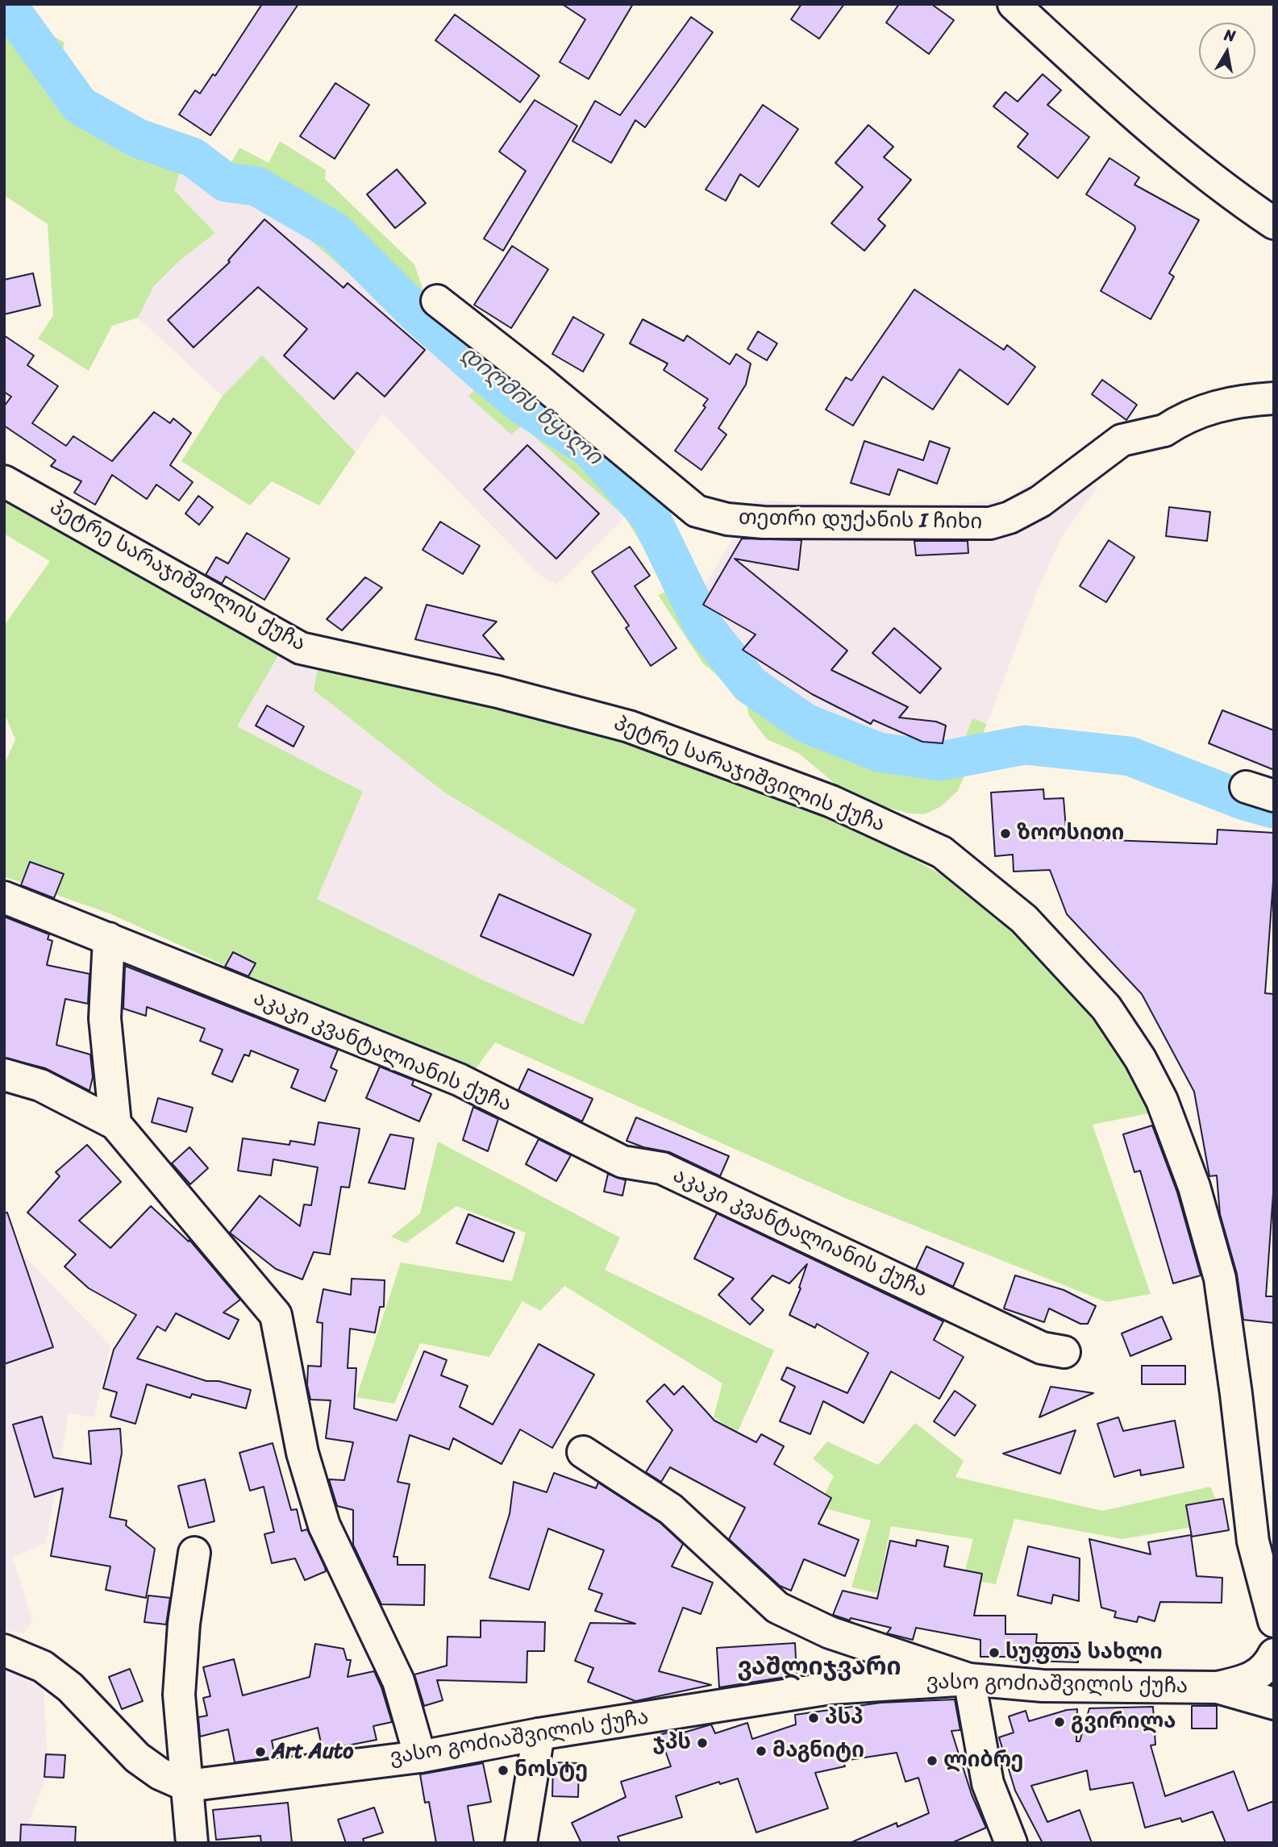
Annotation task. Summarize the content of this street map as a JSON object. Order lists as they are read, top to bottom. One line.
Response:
{"streets":{"street":["თეთრი დუქანის I ჩიხი","პეტრე სარაჯიშვილის ქუჩა","აკაკი კვანტალიანის ქუჩა","ვასო გოძიაშვილის ქუჩა"]},"districts":["ვაშლიჯვარი"],"water":["დიღმის წყალი"],"places":["ზოოსითი","სუფთა სახლი","პსპ","გვირილა","ჯპს","მაგნიტი","Art Auto","ლიბრე","ნოსტე"],"north":"top"}
